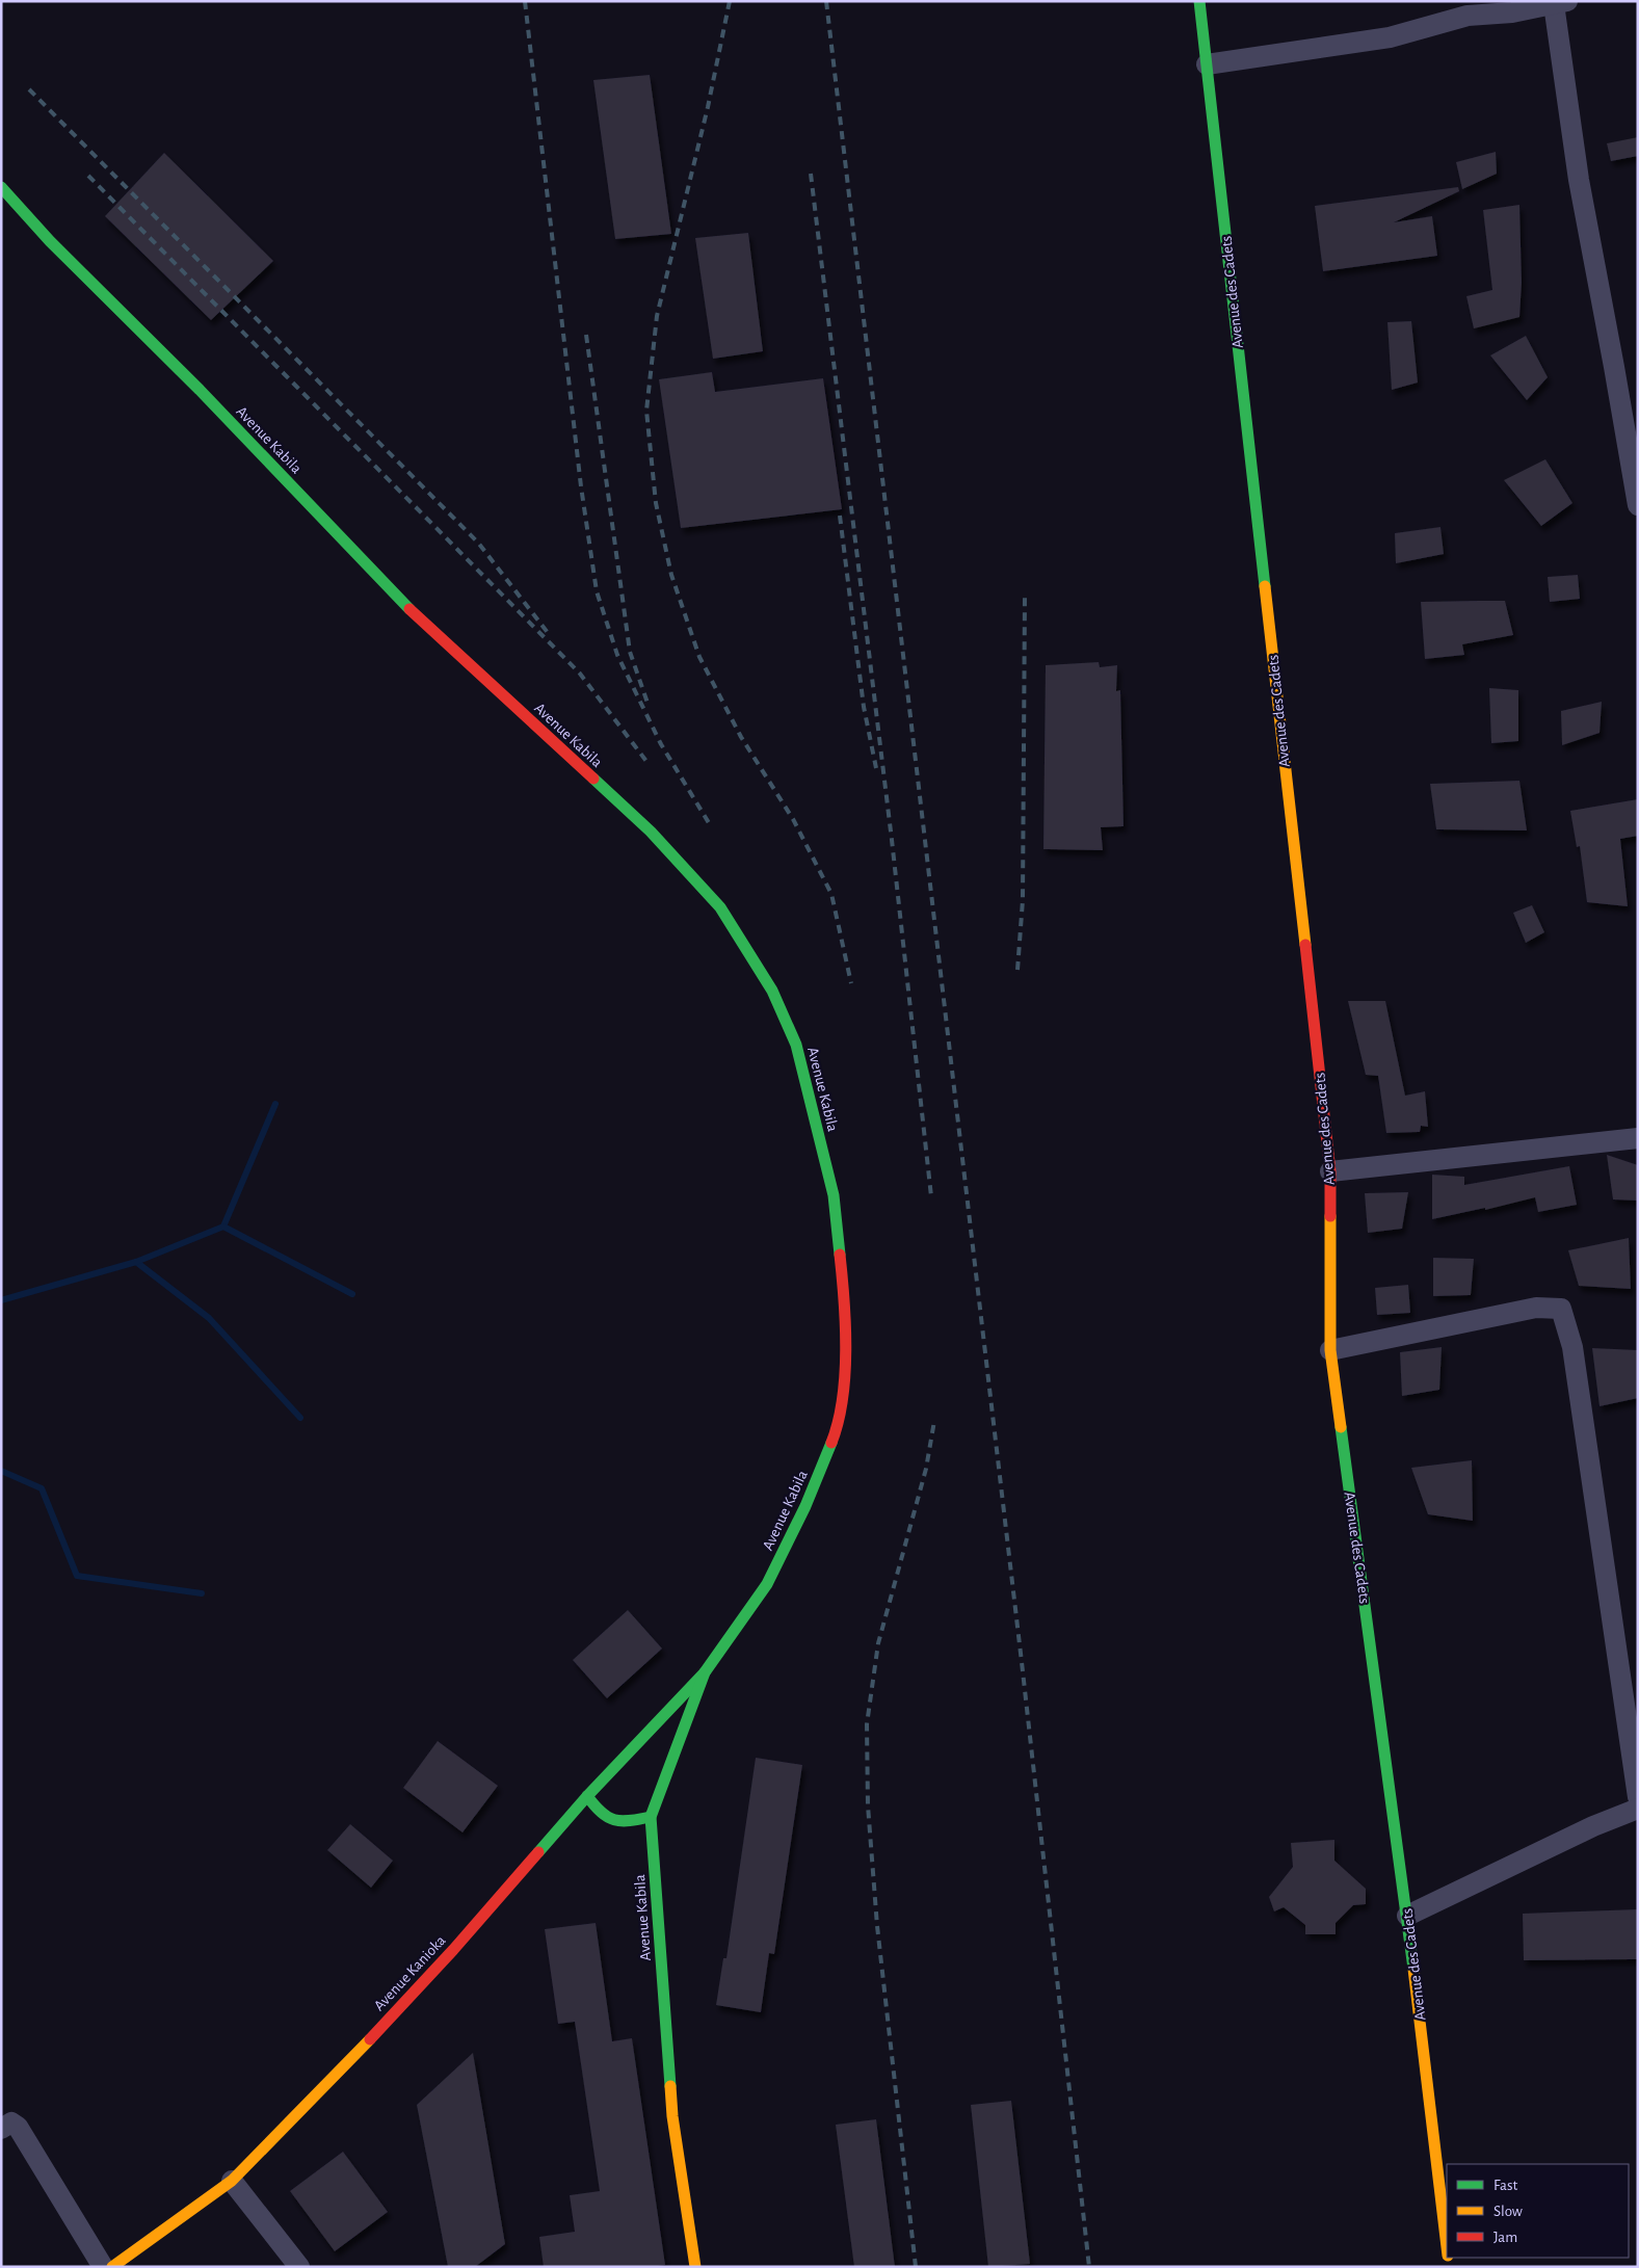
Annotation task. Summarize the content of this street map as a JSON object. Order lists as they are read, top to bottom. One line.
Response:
{"streets":{"main road":["Avenue des Cadets","Avenue Kabila","Avenue Kanioka"]},"crossings":[["Avenue Kabila","Avenue Kanioka"]],"legend":["Fast","Slow","Jam"]}
